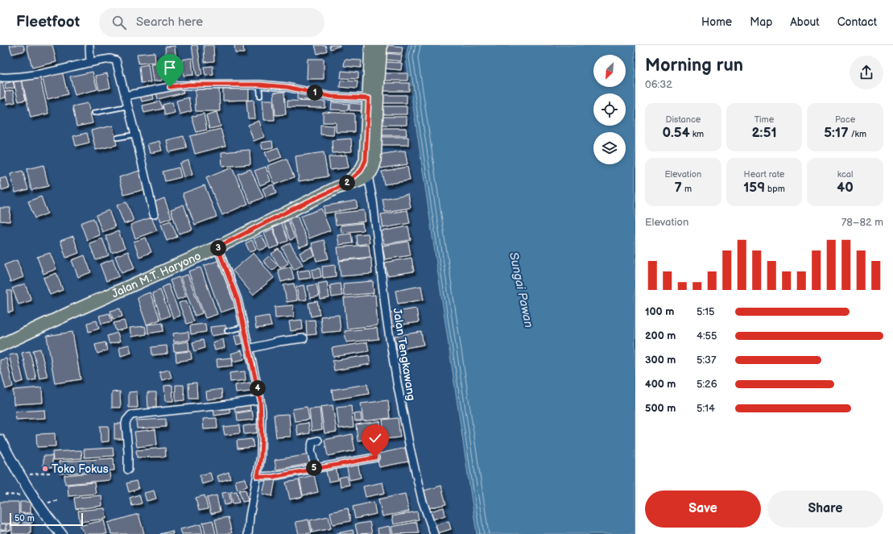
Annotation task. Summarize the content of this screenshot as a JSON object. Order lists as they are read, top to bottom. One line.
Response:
{"streets":{"main road":["Jalan M.T. Haryono"],"street":["Jalan Tengkawang"]},"crossings":[["Jalan M.T. Haryono","Jalan Tengkawang"]],"water":["Sungai Pawan"],"places":["Toko Fokus"],"scale_bar":"50 m","north":"bottom left","page":{"header":"Fleetfoot","search":"Search here","nav":["Home","Map","About","Contact"],"heading":["Morning run","06:32"],"pins":["1","2","3","4","5"],"stats":[["Distance","0.54 km"],["Time","2:51"],["Pace","5:17 /km"],["Elevation","7 m"],["Heart rate","159 bpm"],["kcal","40"]],"chart":["Elevation","78–82 m"],"list":[{"name":"100 m","note":"5:15"},{"name":"200 m","note":"4:55"},{"name":"300 m","note":"5:37"},{"name":"400 m","note":"5:26"},{"name":"500 m","note":"5:14"}],"buttons":["Save","Share"],"scale":"50 m"}}
